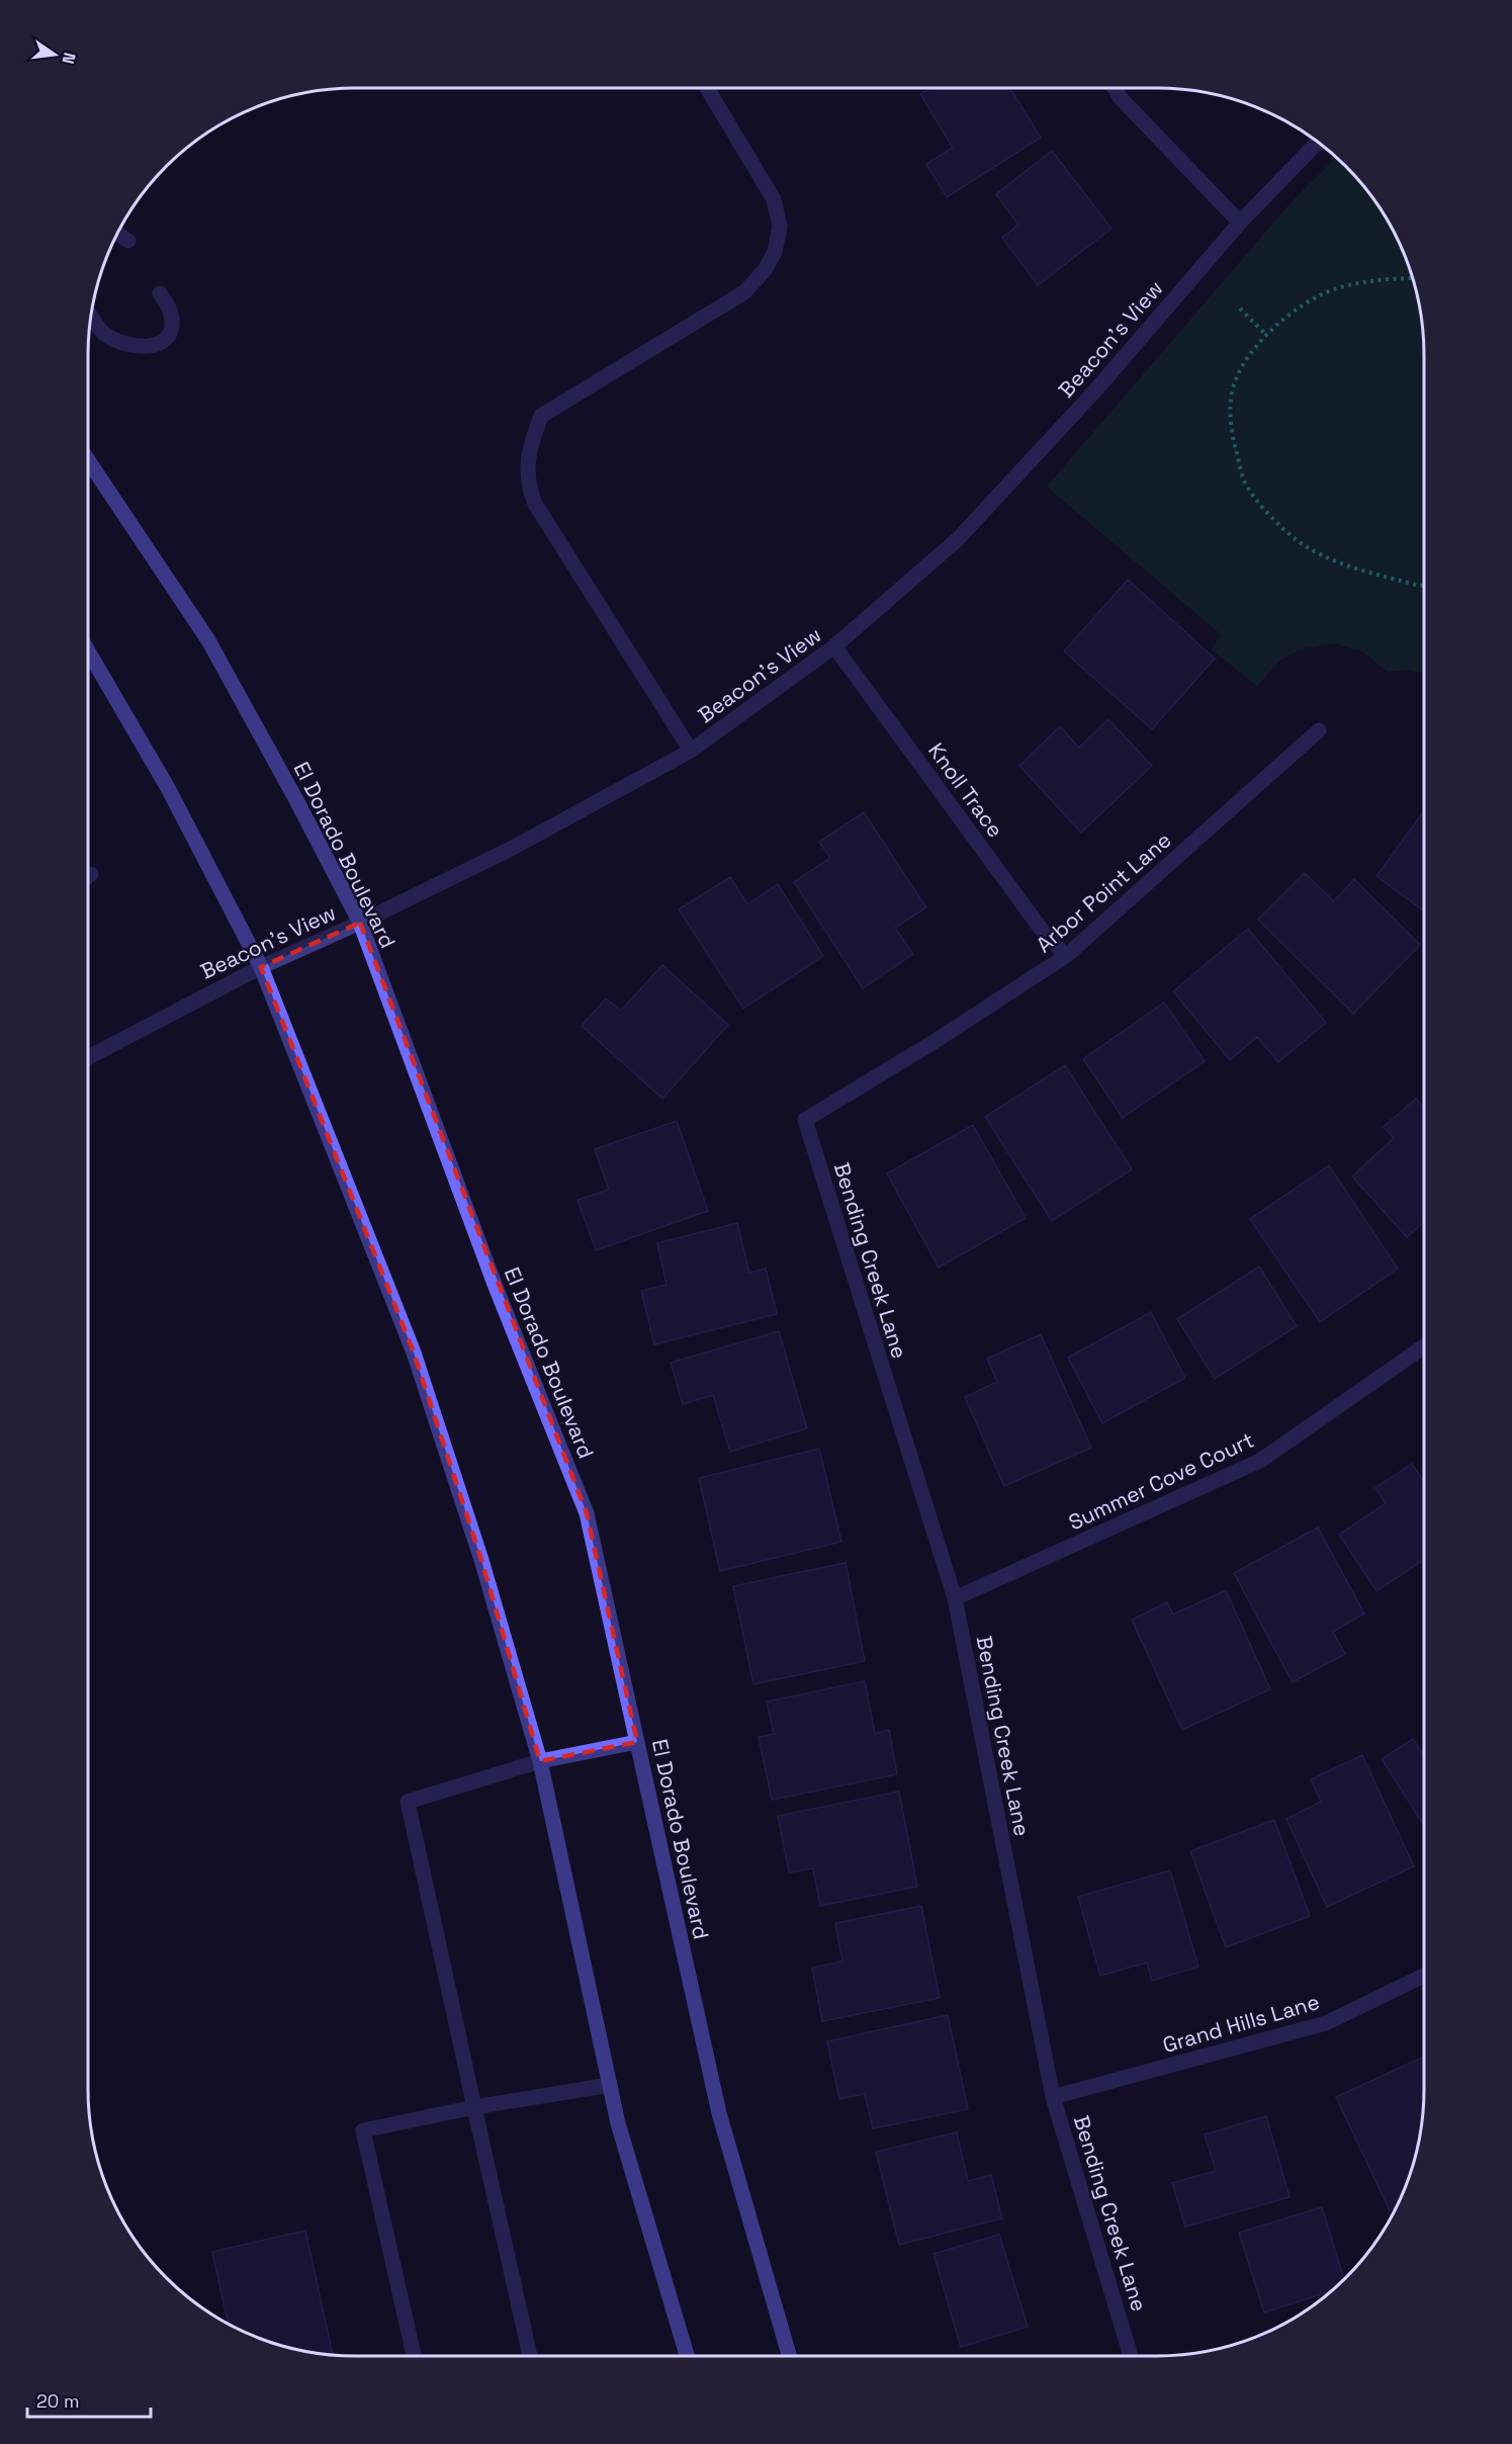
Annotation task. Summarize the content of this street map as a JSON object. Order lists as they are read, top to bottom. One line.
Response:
{"streets":{"main road":["El Dorado Boulevard"],"street":["Beacon's View","Knoll Trace","Arbor Point Lane","Bending Creek Lane","Summer Cove Court","Grand Hills Lane"]},"crossings":[["Beacon's View","Knoll Trace"],["Beacon's View","El Dorado Boulevard"],["Knoll Trace","Arbor Point Lane"],["Arbor Point Lane","Bending Creek Lane"],["Bending Creek Lane","Summer Cove Court"],["Bending Creek Lane","Grand Hills Lane"]],"scale_bar":"20 m","north":"right"}
